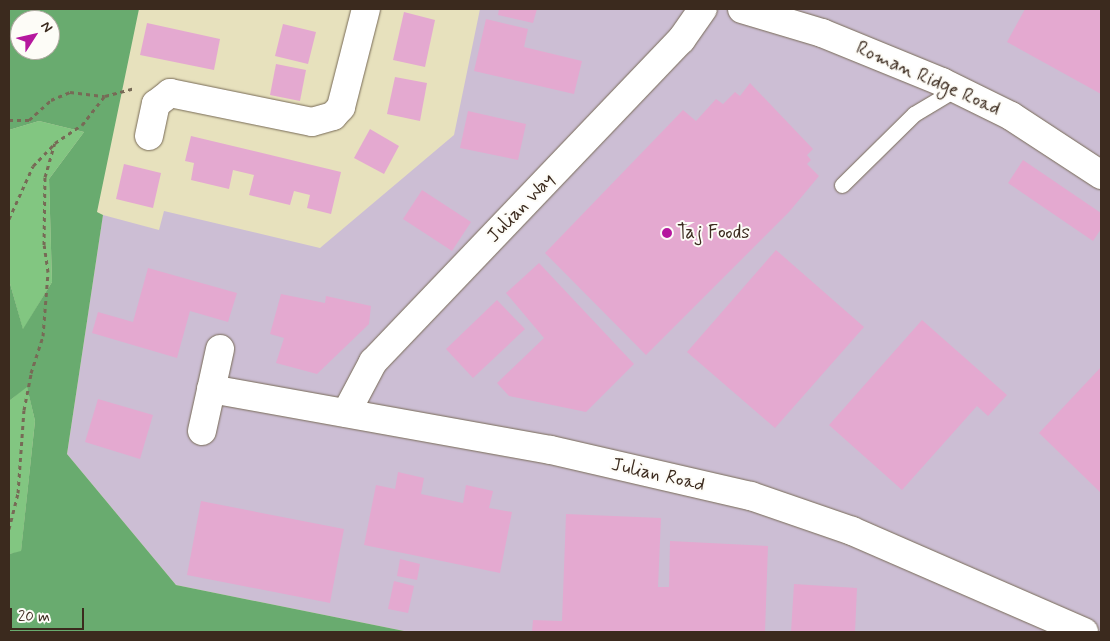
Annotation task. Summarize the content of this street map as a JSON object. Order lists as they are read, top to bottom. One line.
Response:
{"streets":{"street":["Roman Ridge Road","Julian Way","Julian Road"]},"crossings":[["Julian Way","Julian Road"]],"places":["Taj Foods"],"scale_bar":"20 m","north":"top right"}
